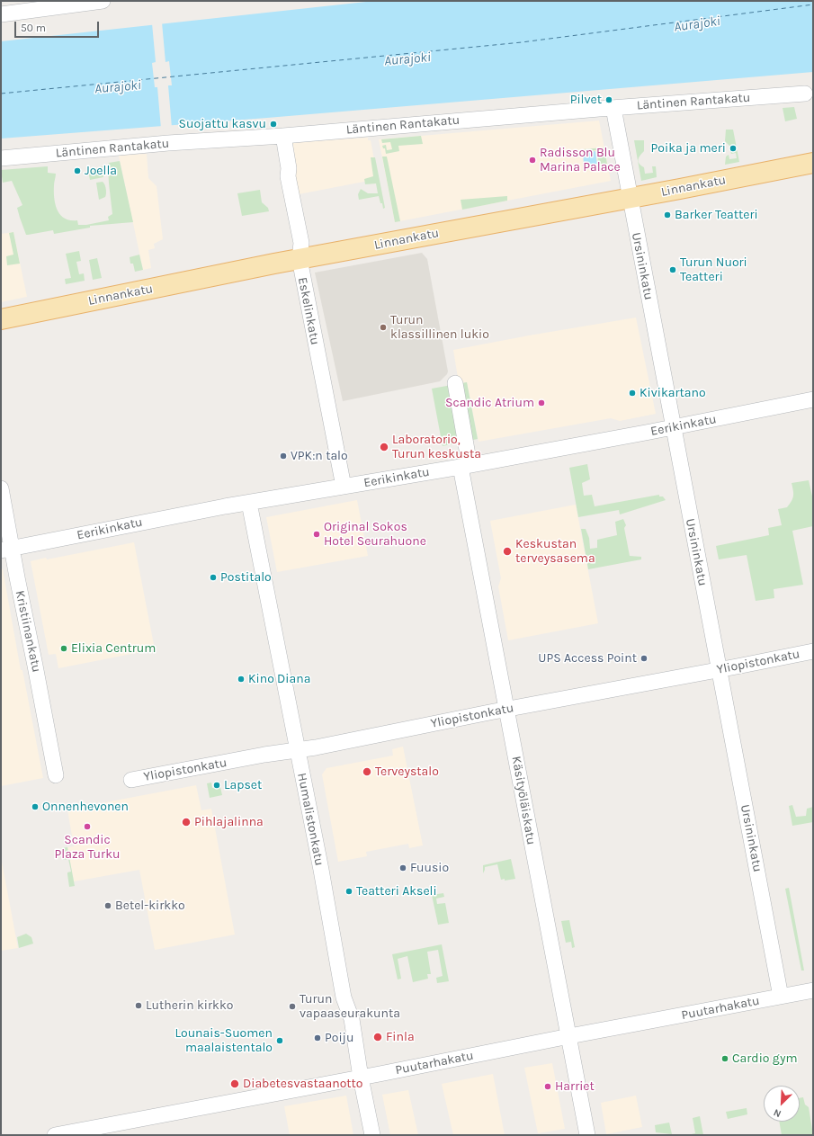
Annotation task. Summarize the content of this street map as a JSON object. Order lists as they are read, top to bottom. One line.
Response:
{"streets":{"main road":["Linnankatu"],"street":["Läntinen Rantakatu","Ursininkatu","Eskelinkatu","Eerikinkatu","Kristiinankatu","Yliopistonkatu","Käsityöläiskatu","Humalistonkatu","Puutarhakatu"]},"crossings":[["Läntinen Rantakatu","Ursininkatu"],["Läntinen Rantakatu","Eskelinkatu"],["Linnankatu","Ursininkatu"],["Linnankatu","Eskelinkatu"],["Ursininkatu","Eerikinkatu"],["Ursininkatu","Yliopistonkatu"],["Ursininkatu","Puutarhakatu"],["Eskelinkatu","Eerikinkatu"],["Eerikinkatu","Kristiinankatu"],["Eerikinkatu","Käsityöläiskatu"],["Eerikinkatu","Humalistonkatu"],["Yliopistonkatu","Käsityöläiskatu"],["Yliopistonkatu","Humalistonkatu"],["Käsityöläiskatu","Puutarhakatu"],["Humalistonkatu","Puutarhakatu"]],"water":["Aurajoki"],"places":["Pilvet","Suojattu kasvu","Poika ja meri","Radisson Blu Marina Palace","Joella","Barker Teatteri","Turun Nuori Teatteri","Turun klassillinen lukio","Kivikartano","Scandic Atrium","Laboratorio, Turun keskusta","VPK:n talo","Original Sokos Hotel Seurahuone","Keskustan terveysasema","Postitalo","Elixia Centrum","UPS Access Point","Kino Diana","Terveystalo","Lapset","Onnenhevonen","Pihlajalinna","Scandic Plaza Turku","Fuusio","Teatteri Akseli","Betel-kirkko","Lutherin kirkko","Turun vapaaseurakunta","Finla","Poiju","Lounais-Suomen maalaistentalo","Cardio gym","Diabetesvastaanotto","Harriet"],"scale_bar":"50 m","north":"bottom left"}
